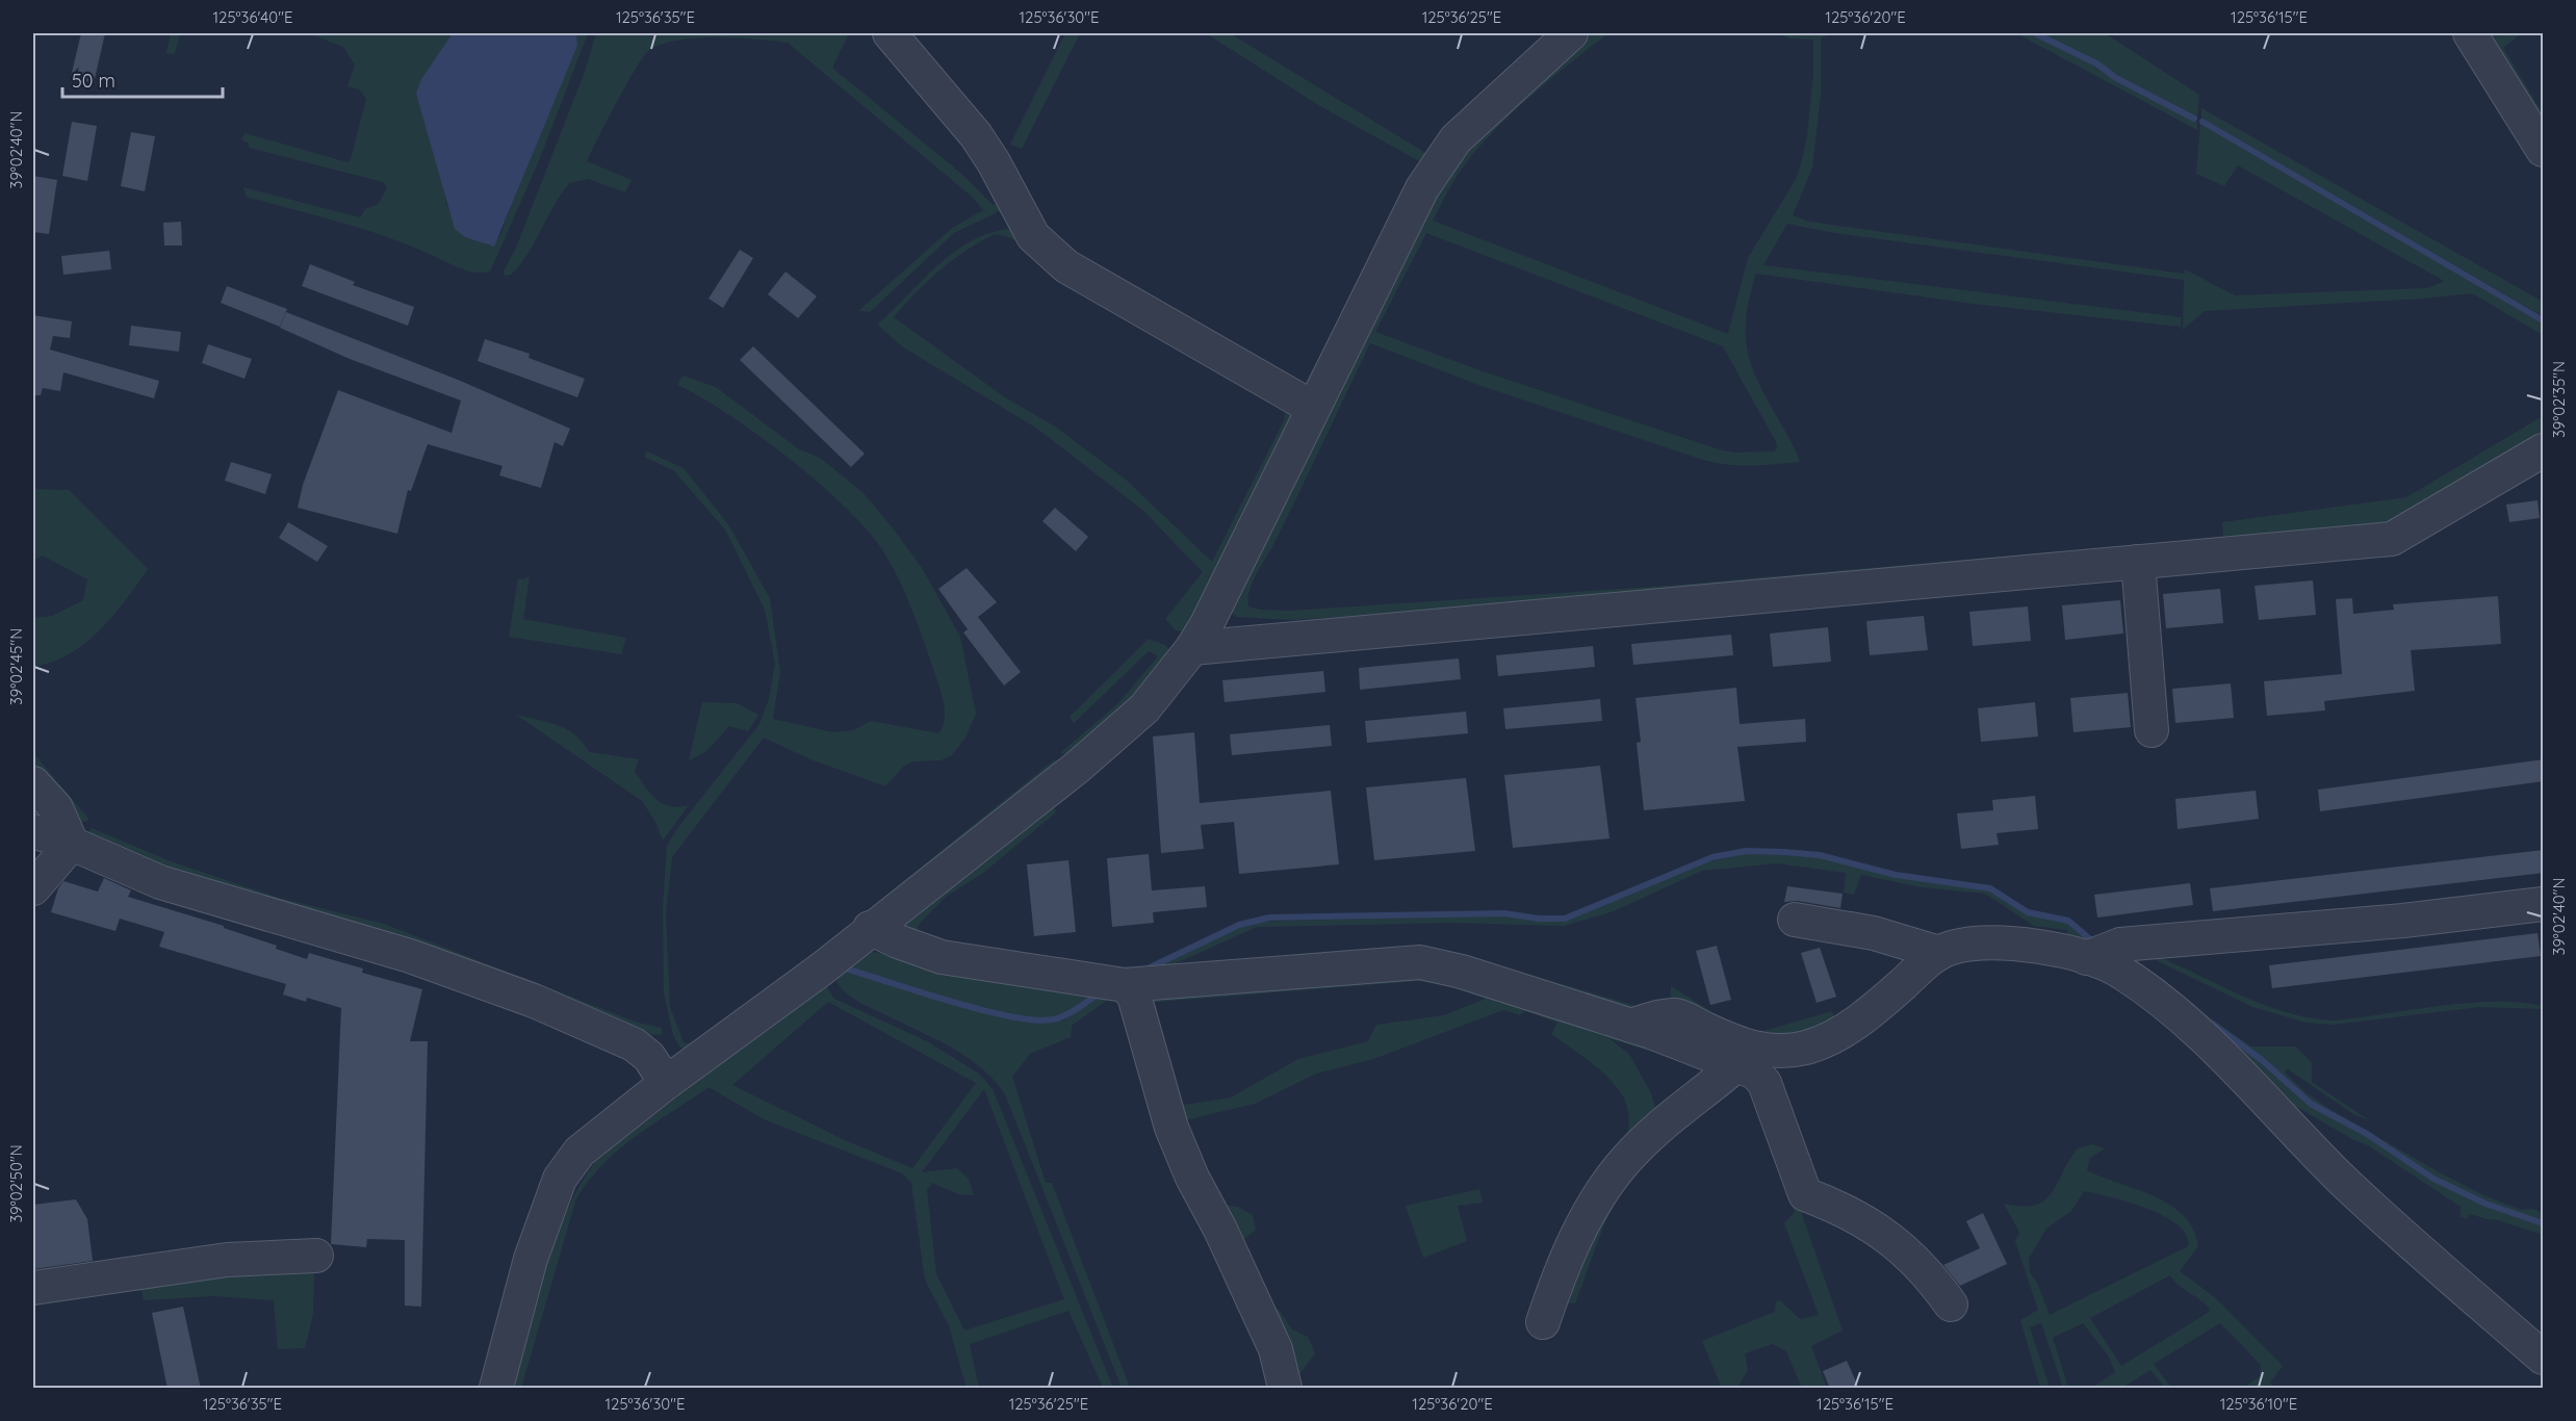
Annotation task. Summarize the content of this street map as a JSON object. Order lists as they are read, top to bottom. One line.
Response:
{"scale_bar":"50 m","coordinates":["125°36'40\"E","125°36'35\"E","125°36'30\"E","125°36'25\"E","125°36'20\"E","125°36'15\"E","39°02'40\"N","39°02'35\"N","39°02'45\"N","39°02'50\"N","125°36'10\"E"]}
